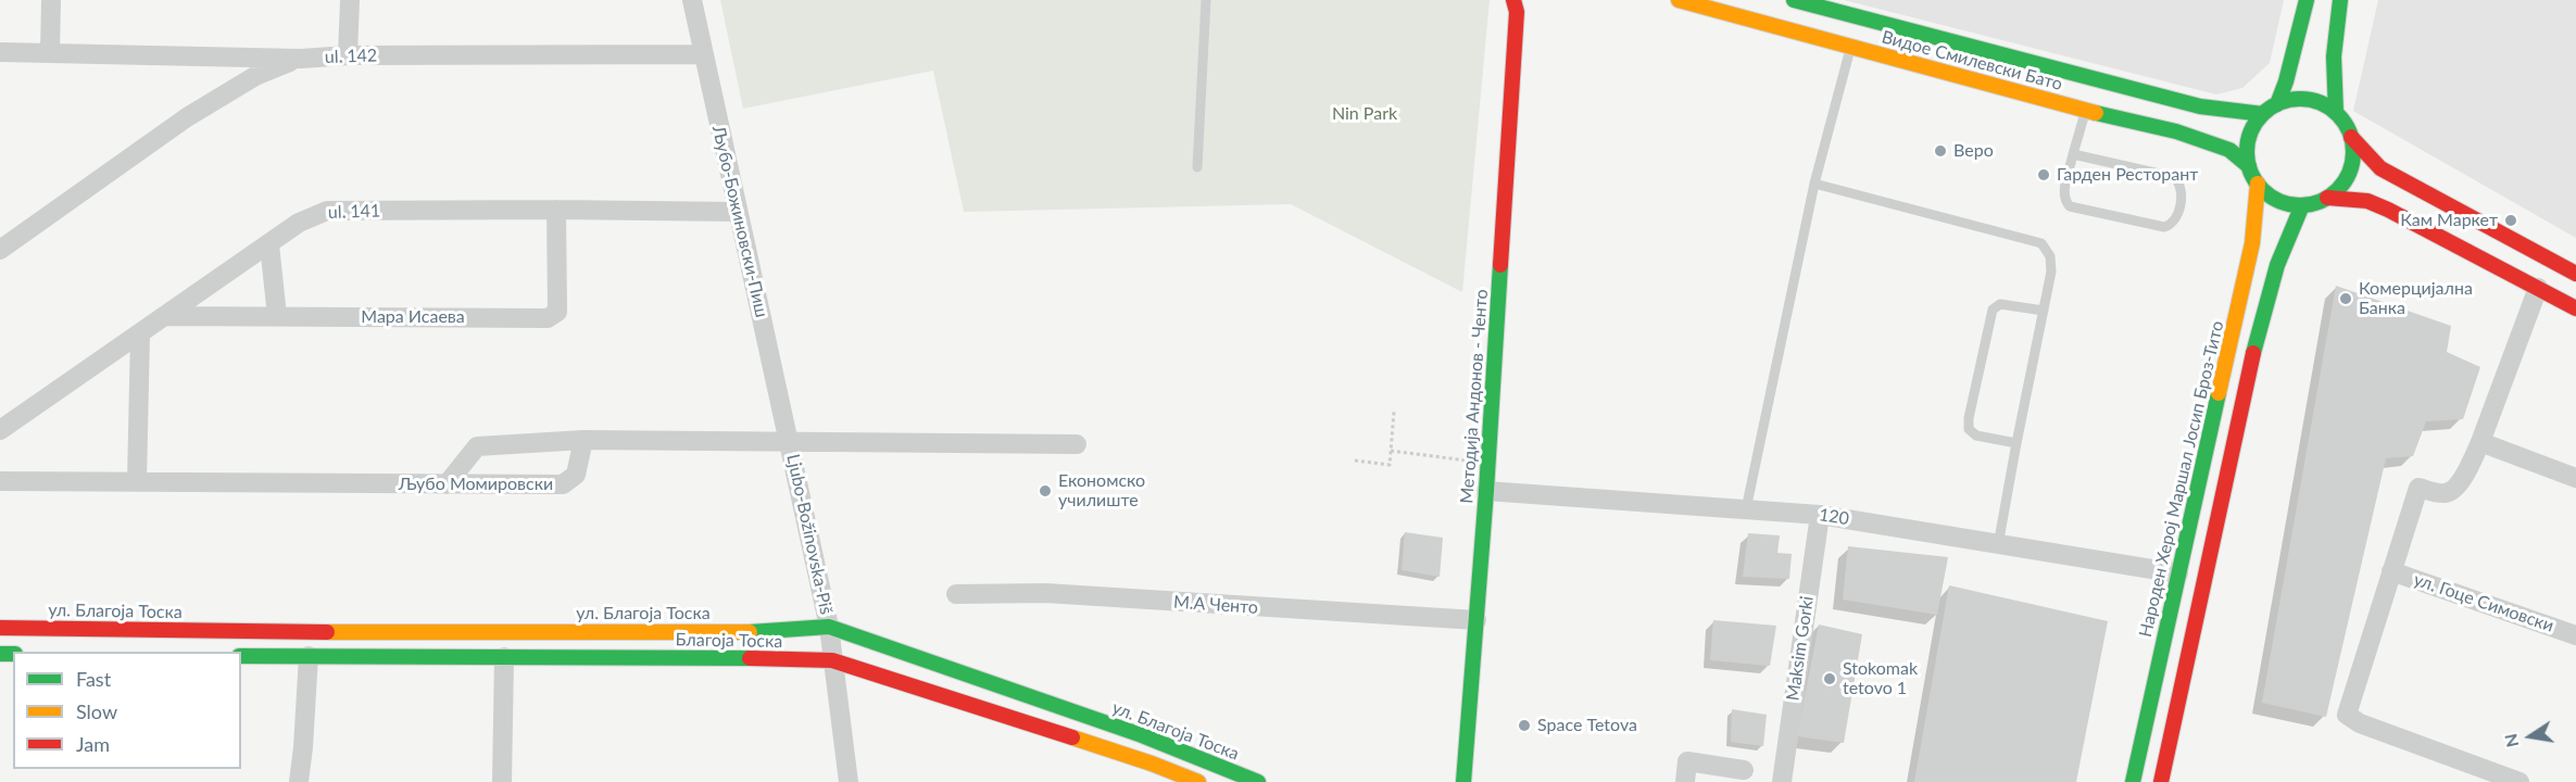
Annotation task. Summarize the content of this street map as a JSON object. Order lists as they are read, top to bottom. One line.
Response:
{"streets":{"main road":["Видое Смилевски Бато","Методија Андонов - Ченто","Народен Херој Маршал Јосип Броз-Тито","ул. Благоја Тоска","Благоја Тоска"],"street":["ul. 142","ul. 141","Љубо-Божиновски-Пиш","Мара Исаева","Љубо Момировски","120","Ljubo-Božinovska-Piš","ул. Гоце Симовски","М.А Ченто","Maksim Gorki"]},"crossings":[["ul. 142","Љубо-Божиновски-Пиш"],["Видое Смилевски Бато","Народен Херој Маршал Јосип Броз-Тито"],["ul. 141","Љубо-Божиновски-Пиш"],["ul. 141","Мара Исаева"],["Љубо-Божиновски-Пиш","Ljubo-Božinovska-Piš"],["Методија Андонов - Ченто","120"],["Методија Андонов - Ченто","М.А Ченто"],["Народен Херој Маршал Јосип Броз-Тито","120"],["120","Maksim Gorki"],["Ljubo-Božinovska-Piš","ул. Благоја Тоска"],["Ljubo-Božinovska-Piš","Благоја Тоска"]],"parks":["Nin Park"],"places":["Веро","Гарден Ресторант","Кам Маркет","Комерцијална Банка","Економско училиште","Stokomak tetovo 1","Space Tetova"],"legend":["Fast","Slow","Jam"],"north":"left"}
